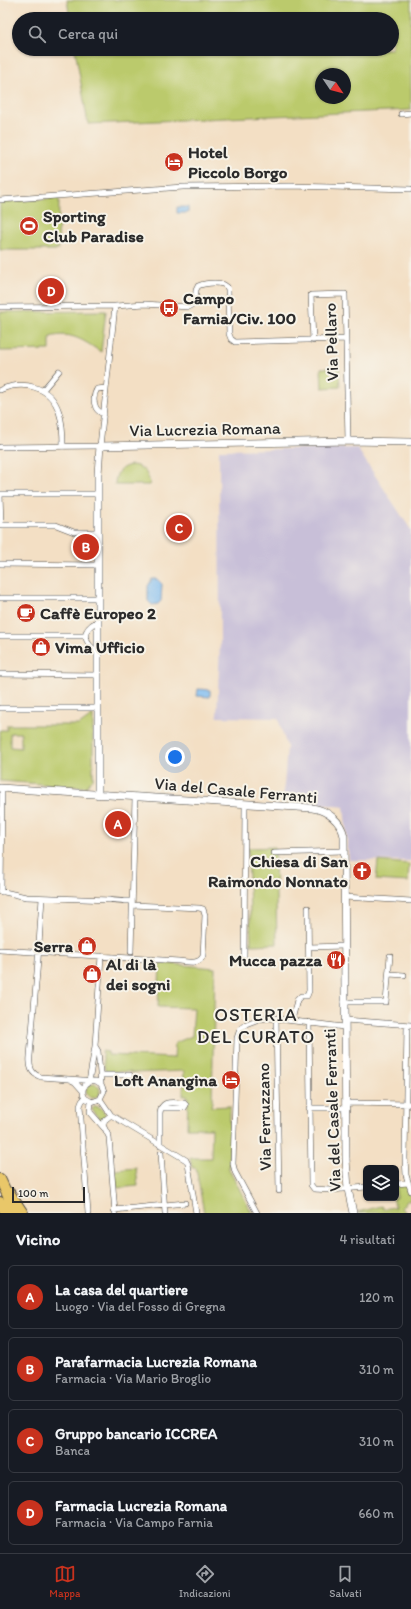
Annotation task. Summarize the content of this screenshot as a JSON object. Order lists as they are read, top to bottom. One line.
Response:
{"streets":{"street":["Via Pellaro","Via Lucrezia Romana","Via del Casale Ferranti","Via Ferruzzano"]},"crossings":[["Via Pellaro","Via Lucrezia Romana"]],"districts":["OSTERIA DEL CURATO"],"places":{"hotel":["Hotel Piccolo Borgo","Loft Anangina"],"sports":["Sporting Club Paradise"],"bus stop":["Campo Farnia/Civ. 100"],"cafe":["Caffè Europeo 2"],"shop":["Vima Ufficio","Serra","Al di là dei sogni"],"church":["Chiesa di San Raimondo Nonnato"],"restaurant":["Mucca pazza"]},"scale_bar":"100 m","north":"bottom right","page":{"search":"Cerca qui","pins":["D","C","B","A"],"scale":"100 m","heading":["Vicino","4 risultati"],"list":[{"mark":"A","name":"La casa del quartiere","note":"Luogo · Via del Fosso di Gregna","value":"120 m"},{"mark":"B","name":"Parafarmacia Lucrezia Romana","note":"Farmacia · Via Mario Broglio","value":"310 m"},{"mark":"C","name":"Gruppo bancario ICCREA","note":"Banca","value":"310 m"},{"mark":"D","name":"Farmacia Lucrezia Romana","note":"Farmacia · Via Campo Farnia","value":"660 m"}],"nav":["Mappa","Indicazioni","Salvati"]}}
